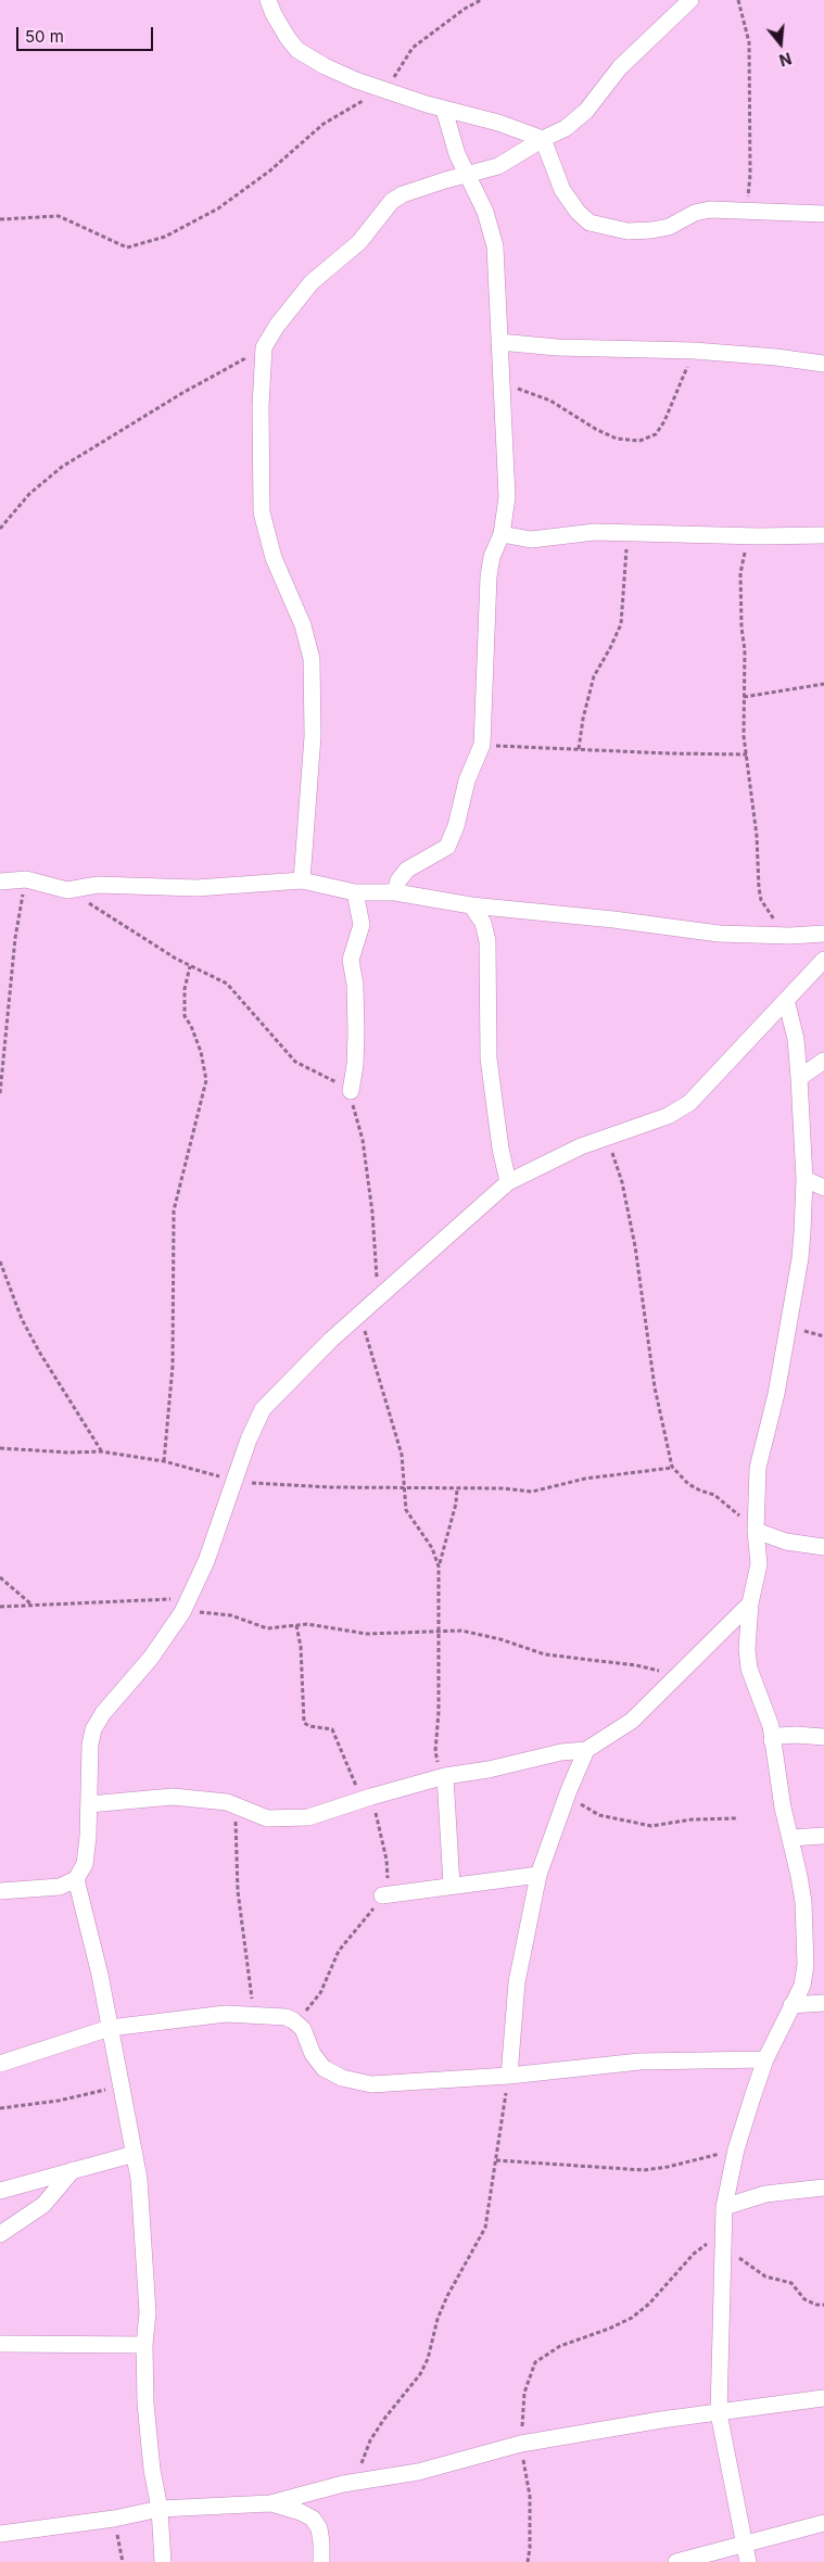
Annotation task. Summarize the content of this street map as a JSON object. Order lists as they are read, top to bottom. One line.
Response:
{"scale_bar":"50 m","north":"bottom"}
